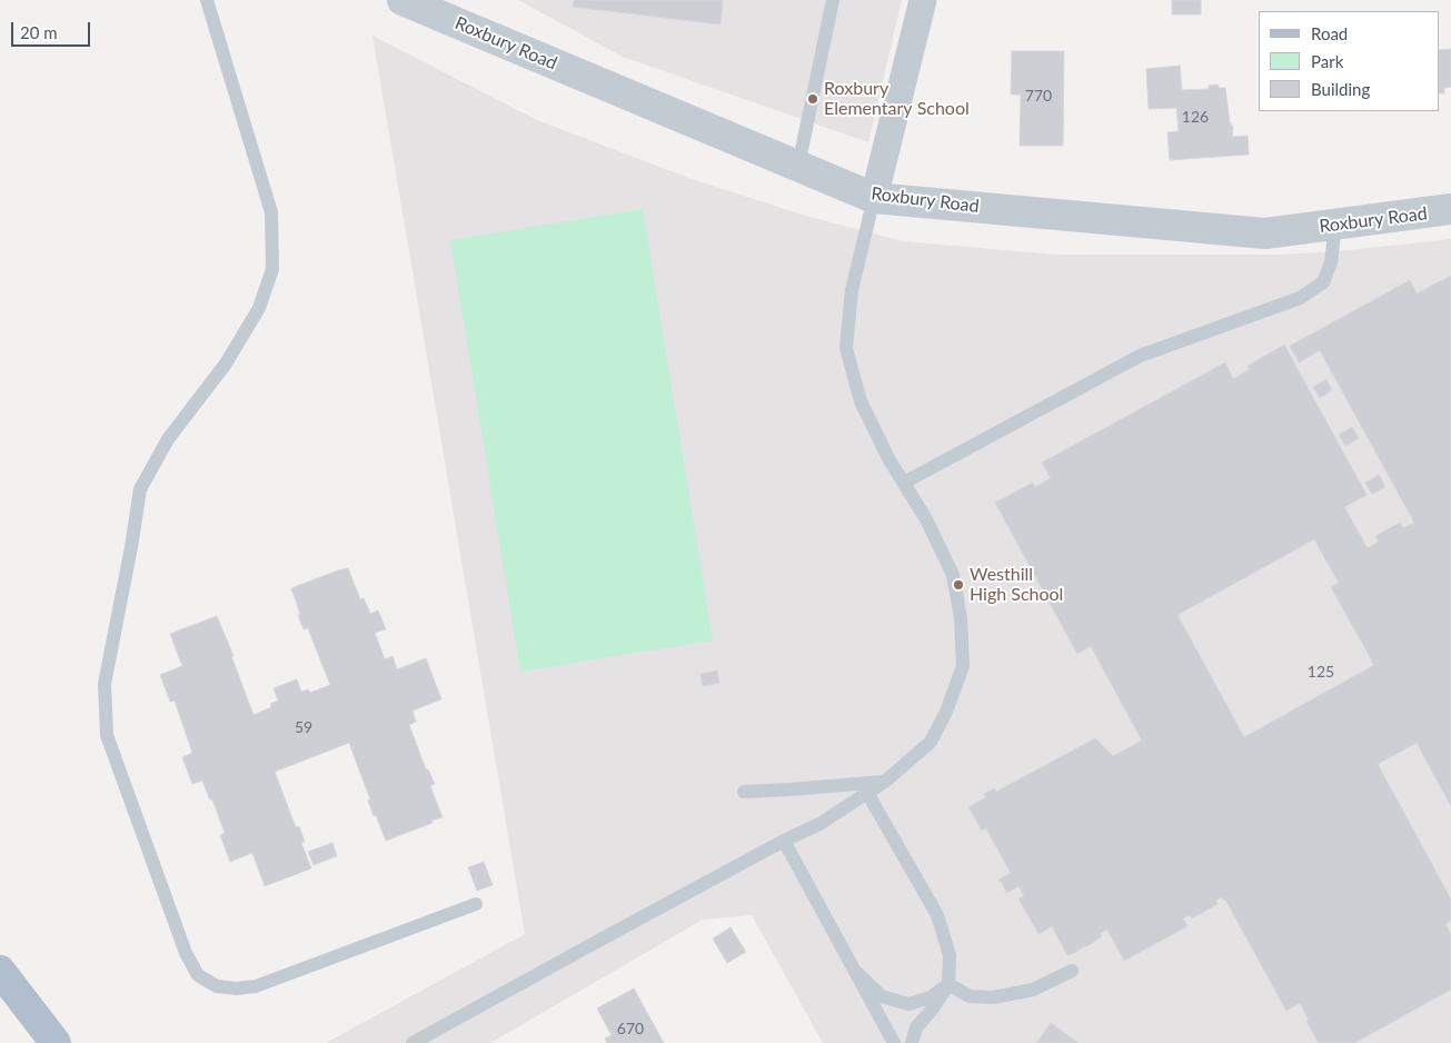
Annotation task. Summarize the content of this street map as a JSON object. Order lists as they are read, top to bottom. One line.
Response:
{"streets":{"street":["Roxbury Road"]},"places":["Roxbury Elementary School","Westhill High School"],"house_numbers":["770","126","125","59","670"],"legend":["Road","Park","Building"],"scale_bar":"20 m"}
